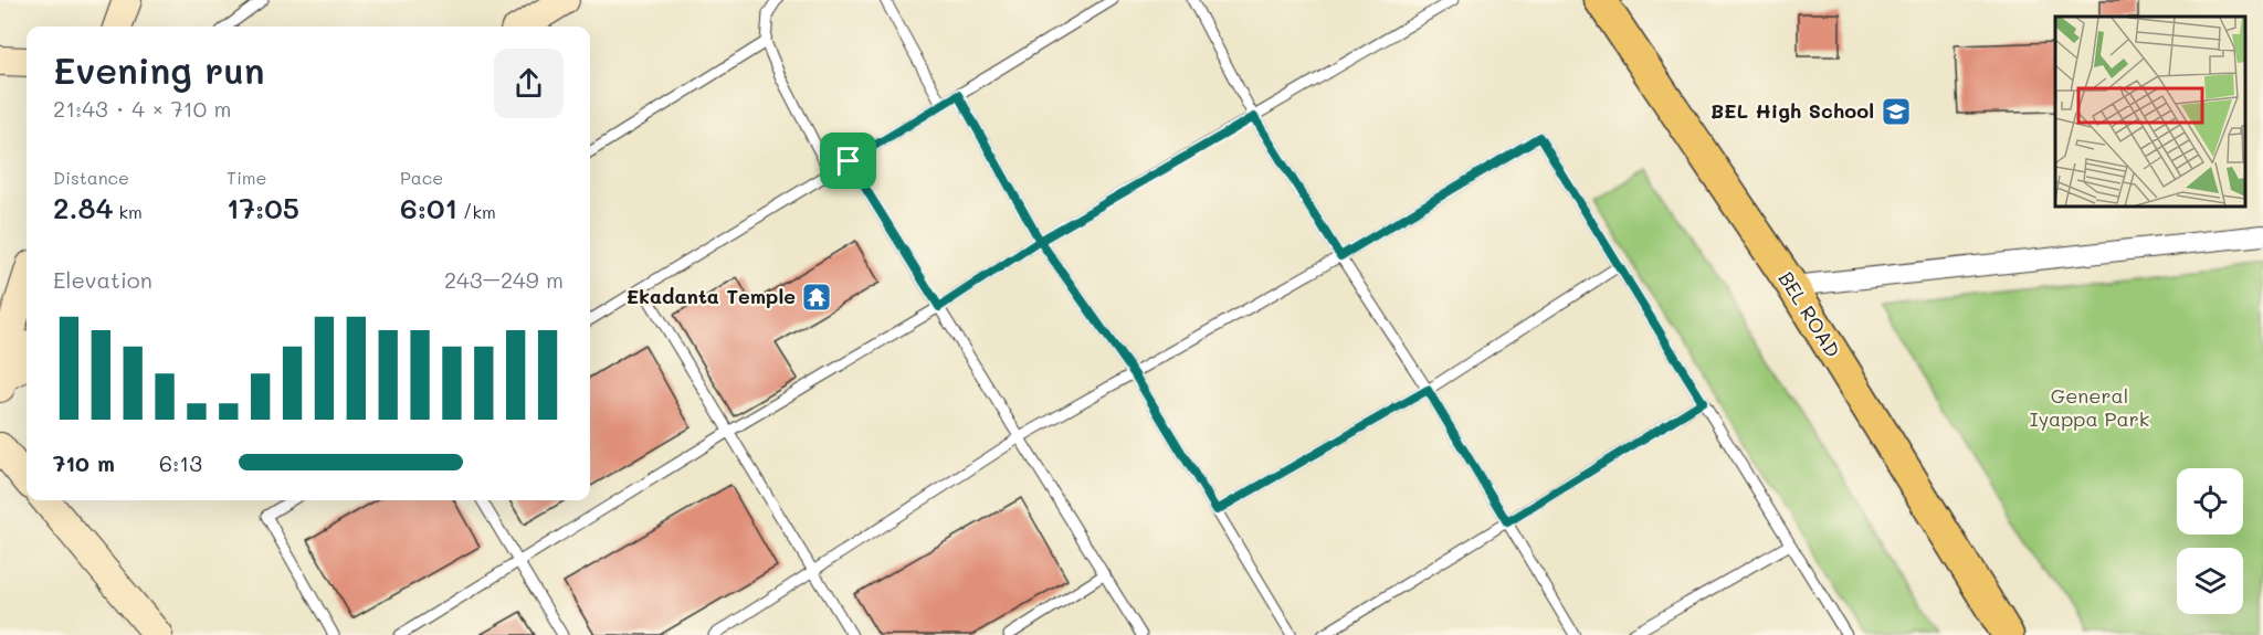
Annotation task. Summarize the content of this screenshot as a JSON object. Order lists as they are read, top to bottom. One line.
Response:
{"streets":{"main road":["BEL ROAD"]},"parks":["General Iyappa Park"],"places":{"school or university":["BEL High School"],"temple":["Ekadanta Temple"]},"page":{"heading":["Evening run","21:43 · 4 × 710 m"],"stats":[["Distance","2.84 km"],["Time","17:05"],["Pace","6:01 /km"]],"chart":["Elevation","243–249 m"],"list":[{"name":"710 m","note":"6:13"}]}}
